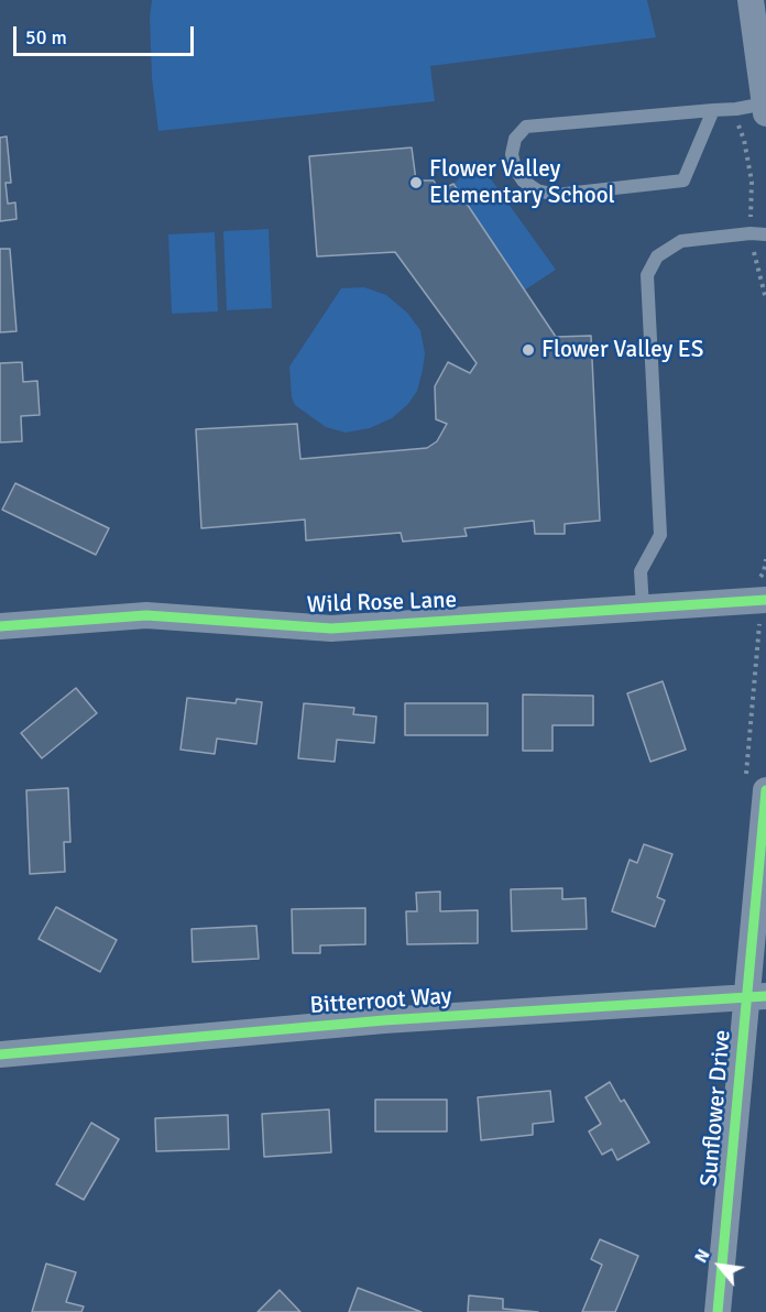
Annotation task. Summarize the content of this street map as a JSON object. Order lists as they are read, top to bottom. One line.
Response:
{"streets":{"street":["Wild Rose Lane","Bitterroot Way","Sunflower Drive"]},"crossings":[["Bitterroot Way","Sunflower Drive"]],"places":["Flower Valley Elementary School","Flower Valley ES"],"scale_bar":"50 m","north":"top left"}
